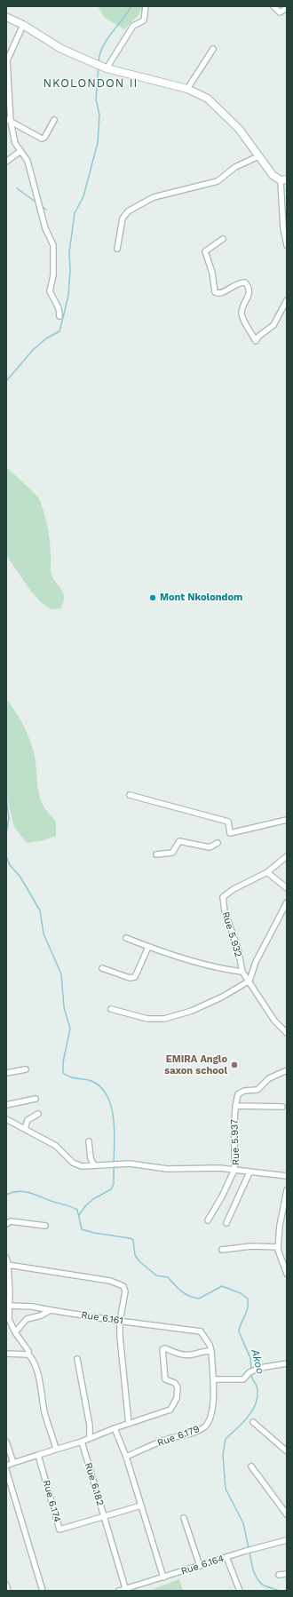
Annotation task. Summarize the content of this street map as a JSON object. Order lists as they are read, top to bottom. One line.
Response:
{"streets":{"street":["Rue 5.932","Rue 5.937","Rue 6.161","Rue 6.179","Rue 6.182","Rue 6.174","Rue 6.164"]},"crossings":[["Rue 6.182","Rue 6.174"],["Rue 6.182","Rue 6.164"]],"districts":["NKOLONDON II"],"water":["Akoo"],"places":["Mont Nkolondom","EMIRA Anglo saxon school"]}
